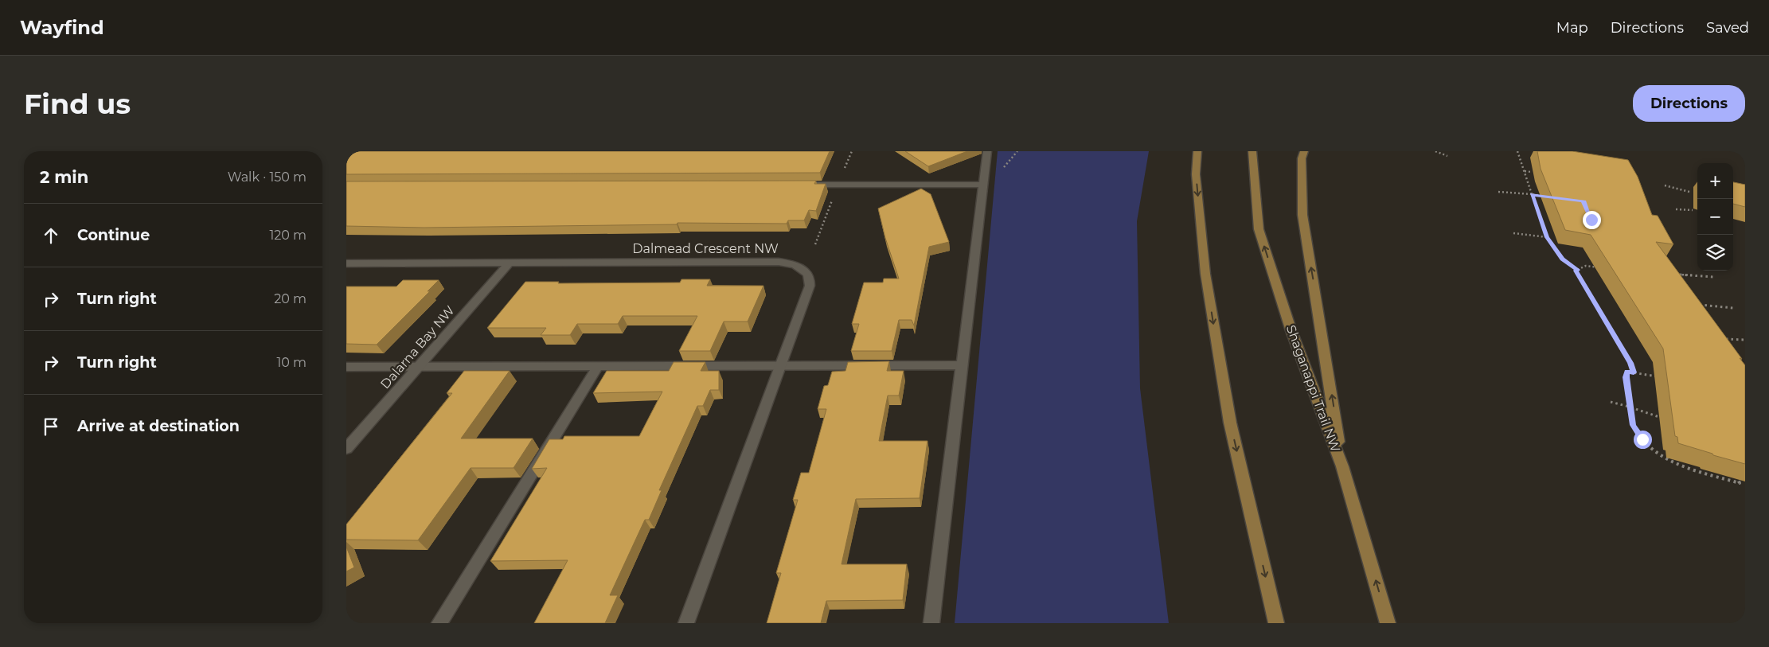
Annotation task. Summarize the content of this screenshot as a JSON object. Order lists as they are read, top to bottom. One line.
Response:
{"streets":{"main road":["Shaganappi Trail NW"],"street":["Dalmead Crescent NW","Dalarna Bay NW"]},"crossings":[["Dalmead Crescent NW","Dalarna Bay NW"]],"page":{"header":"Wayfind","nav":["Map","Directions","Saved"],"buttons":"Directions","title":"Find us","heading":["2 min","Walk · 150 m"],"map_buttons":["+","−"],"list":[["Continue","120 m"],["Turn right","20 m"],["Turn right","10 m"],"Arrive at destination"]}}
